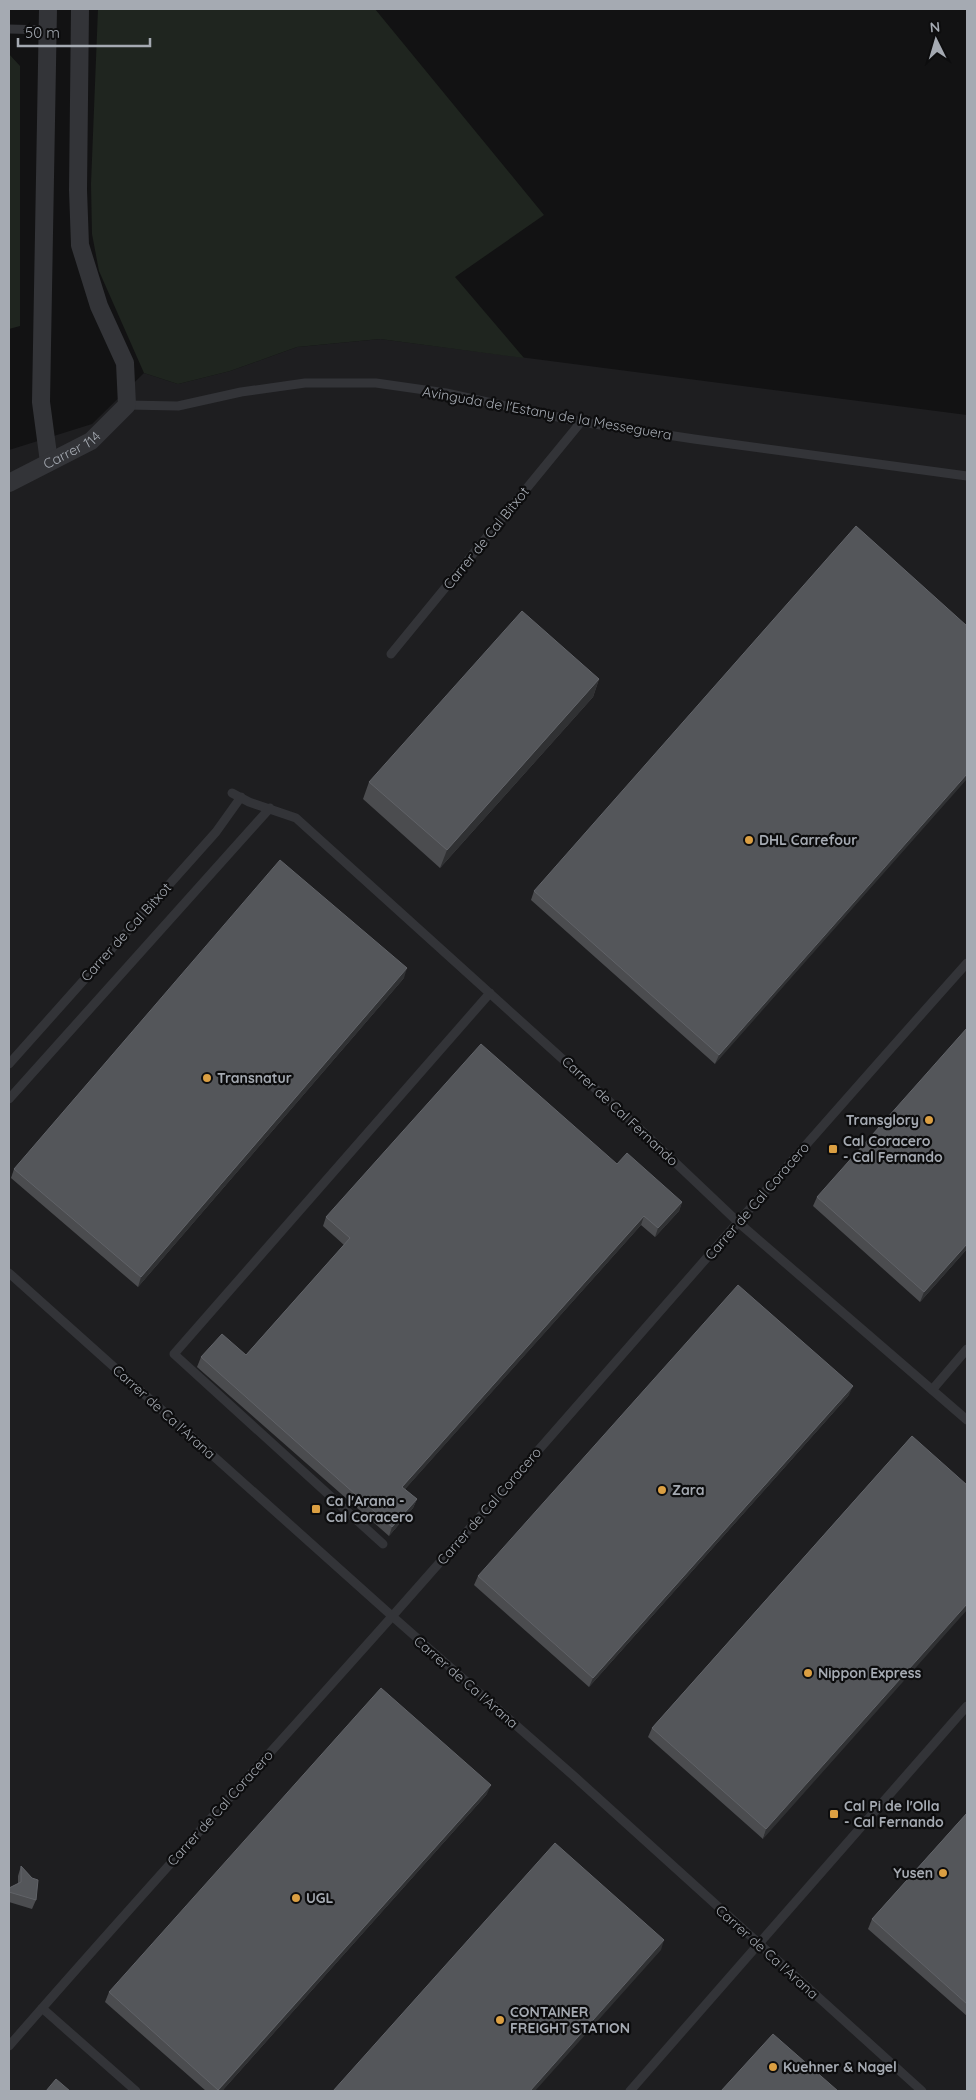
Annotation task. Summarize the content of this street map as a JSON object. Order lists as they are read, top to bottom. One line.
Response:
{"streets":{"street":["Carrer 114"],"lane":["Avinguda de l'Estany de la Messeguera","Carrer de Cal Bitxot","Carrer de Cal Fernando","Carrer de Cal Coracero","Carrer de Ca l'Arana"]},"crossings":[["Avinguda de l'Estany de la Messeguera","Carrer 114"],["Avinguda de l'Estany de la Messeguera","Carrer de Cal Bitxot"],["Carrer de Cal Bitxot","Carrer de Cal Fernando"],["Carrer de Cal Fernando","Carrer de Cal Coracero"],["Carrer de Cal Coracero","Carrer de Ca l'Arana"]],"places":{"other":["DHL Carrefour","Transnatur","Transglory","Zara","Nippon Express","Yusen","UGL","CONTAINER FREIGHT STATION","Kuehner & Nagel"],"transit":["Cal Coracero - Cal Fernando","Ca l'Arana - Cal Coracero","Cal Pi de l'Olla - Cal Fernando"]},"scale_bar":"50 m","north":"top"}
